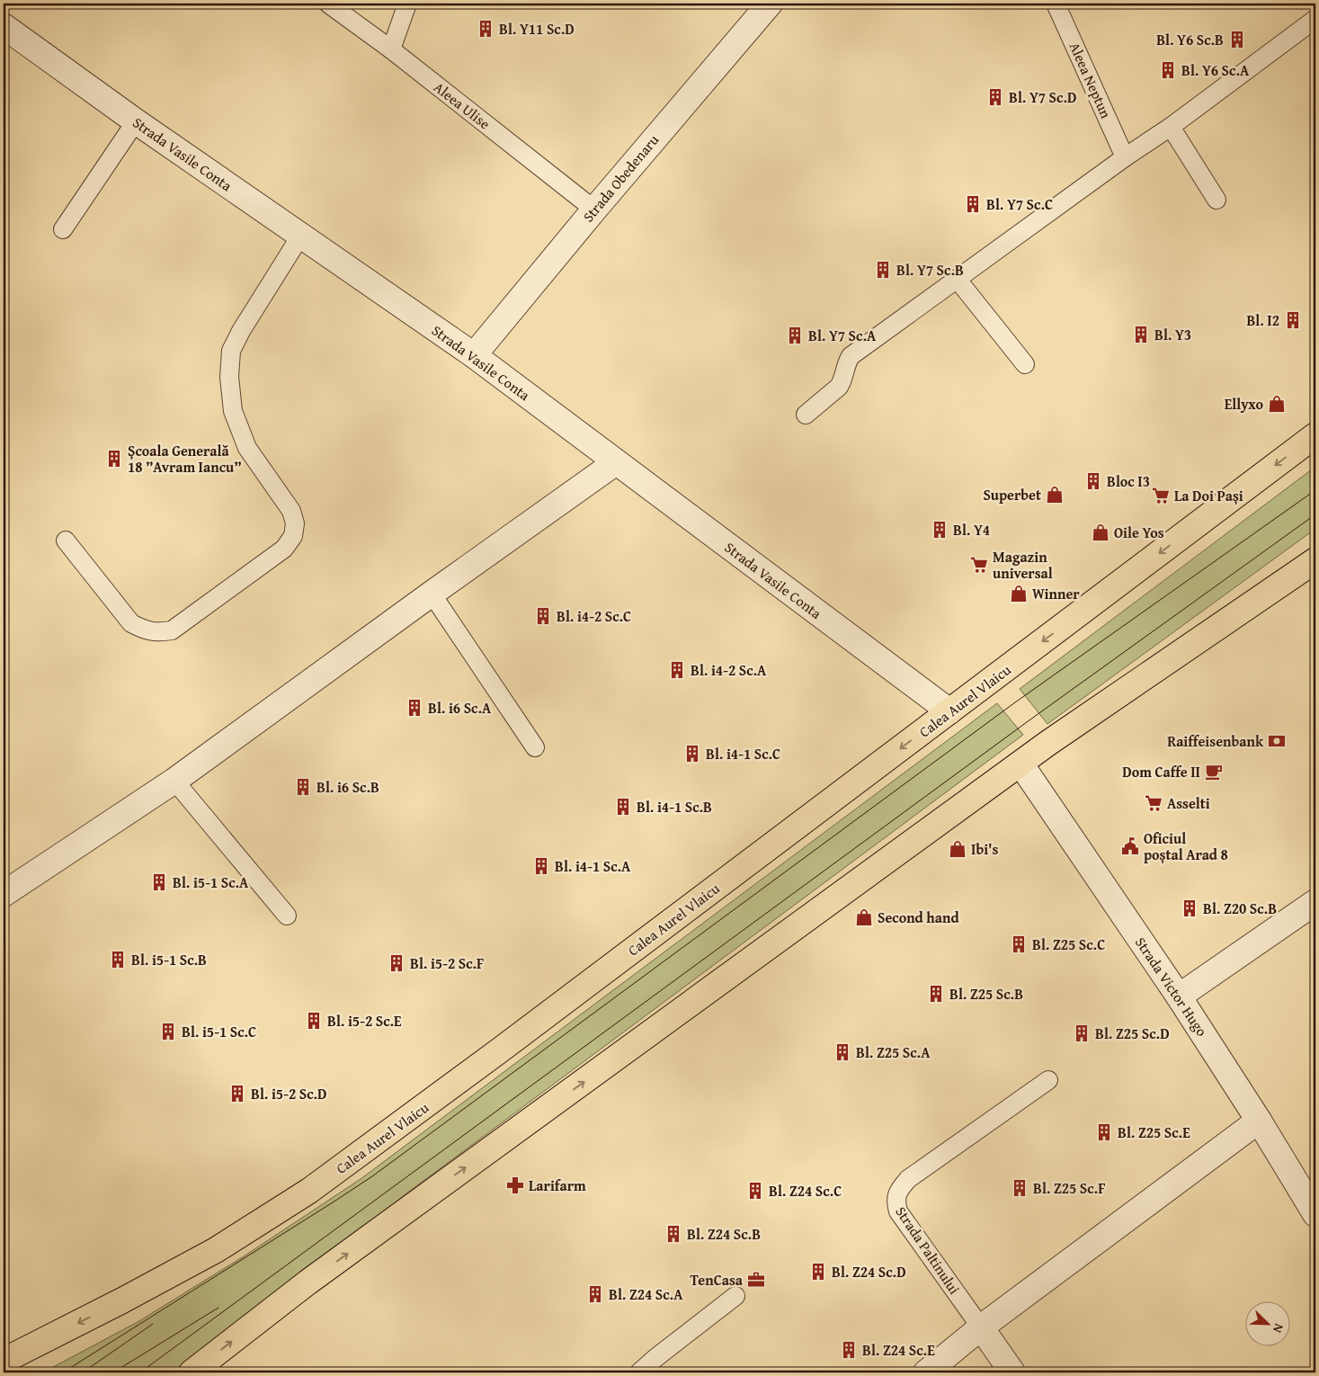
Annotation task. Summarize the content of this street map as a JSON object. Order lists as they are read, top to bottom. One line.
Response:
{"streets":{"main road":["Calea Aurel Vlaicu"],"street":["Strada Vasile Conta","Strada Obedenaru","Strada Victor Hugo","Strada Paltinului"],"lane":["Aleea Neptun","Aleea Ulise"]},"crossings":[["Aleea Ulise","Strada Obedenaru"],["Strada Vasile Conta","Strada Obedenaru"],["Strada Vasile Conta","Calea Aurel Vlaicu"]],"places":{"building":["Bl. Y11 Sc.D","Bl. Y6 Sc.B","Bl. Y6 Sc.A","Bl. Y7 Sc.D","Bl. Y7 Sc.C","Bl. Y7 Sc.B","Bl. I2","Bl. Y3","Bl. Y7 Sc.A","Școala Generală 18 ”Avram Iancu”","Bloc I3","Bl. Y4","Bl. i4-2 Sc.C","Bl. i4-2 Sc.A","Bl. i6 Sc.A","Bl. i4-1 Sc.C","Bl. i6 Sc.B","Bl. i4-1 Sc.B","Bl. i4-1 Sc.A","Bl. i5-1 Sc.A","Bl. Z20 Sc.B","Bl. Z25 Sc.C","Bl. i5-1 Sc.B","Bl. i5-2 Sc.F","Bl. Z25 Sc.B","Bl. i5-2 Sc.E","Bl. i5-1 Sc.C","Bl. Z25 Sc.D","Bl. Z25 Sc.A","Bl. i5-2 Sc.D","Bl. Z25 Sc.E","Bl. Z25 Sc.F","Bl. Z24 Sc.C","Bl. Z24 Sc.B","Bl. Z24 Sc.D","Bl. Z24 Sc.A","Bl. Z24 Sc.E"],"shop":["Ellyxo","Superbet","Oile Yos","Winner","Ibi's","Second hand"],"supermarket":["La Doi Pași","Magazin universal","Asselti"],"bank":["Raiffeisenbank"],"cafe":["Dom Caffe II"],"public building":["Oficiul poștal Arad 8"],"pharmacy":["Larifarm"],"office":["TenCasa"]},"north":"bottom right"}
